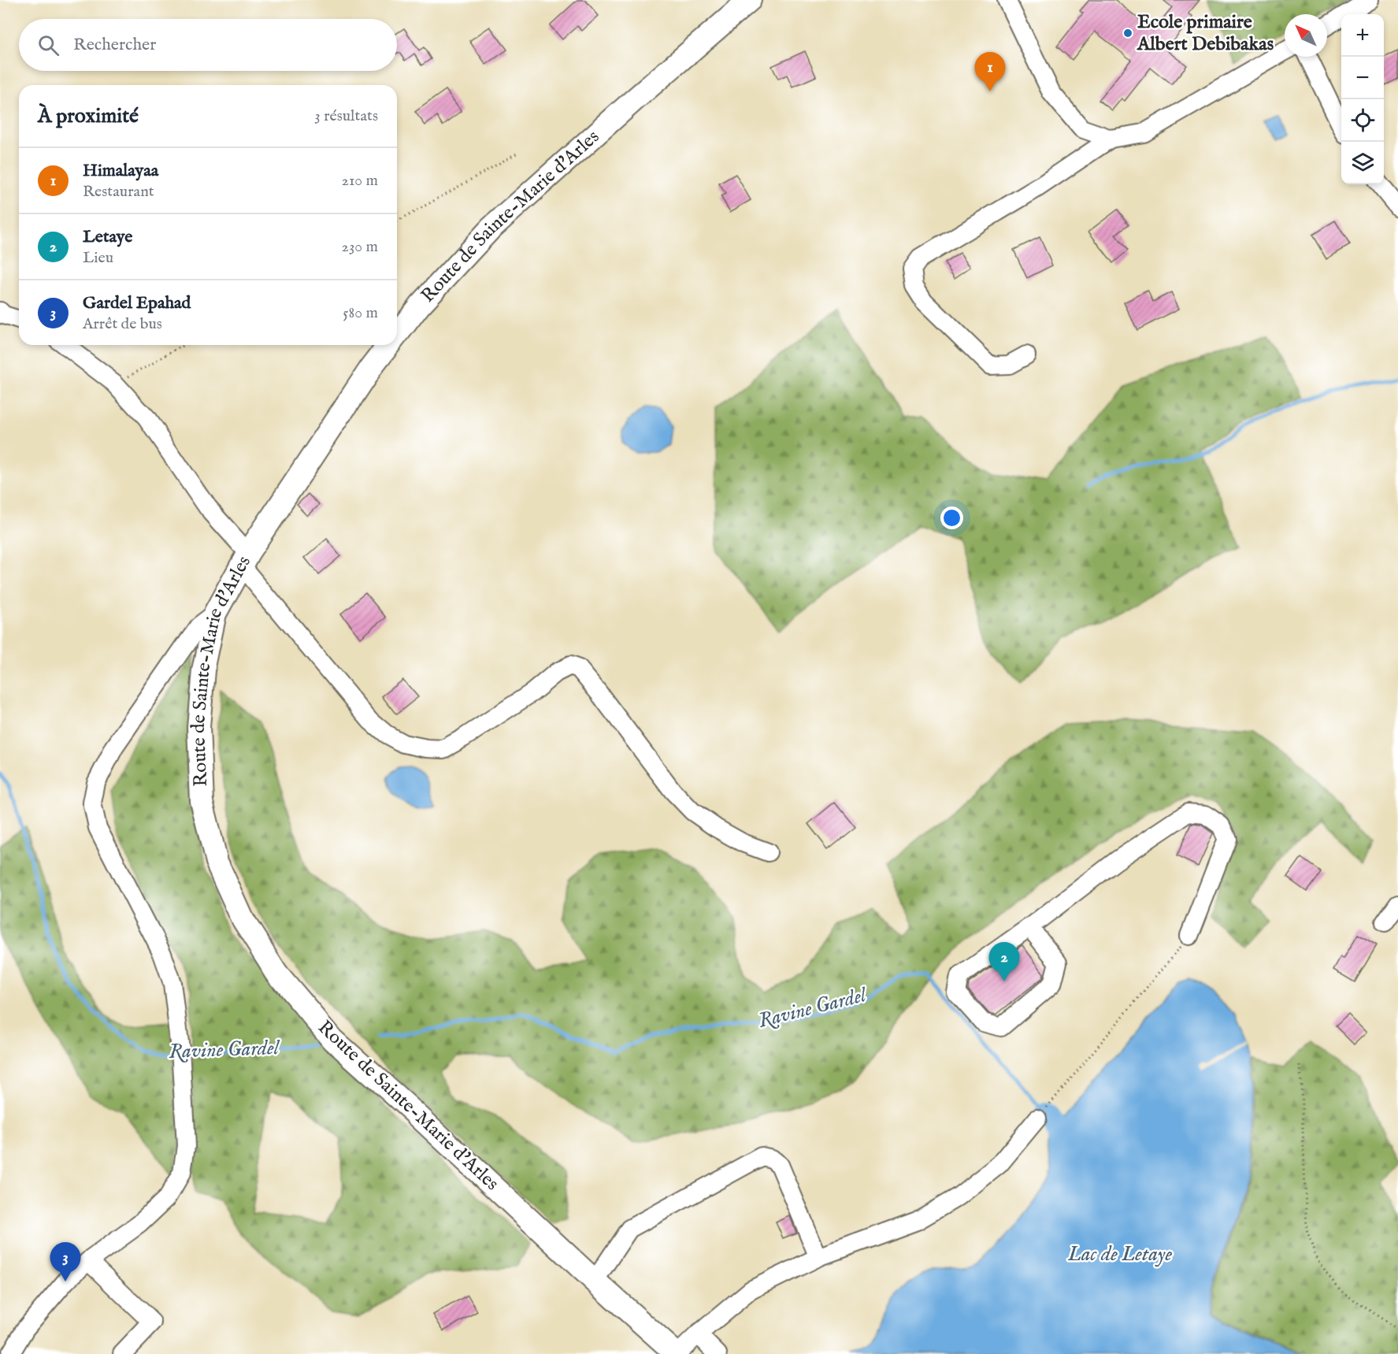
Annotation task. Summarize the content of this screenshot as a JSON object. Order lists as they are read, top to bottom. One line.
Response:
{"streets":{"main road":["Route de Sainte-Marie d'Arles"]},"water":["Ravine Gardel","Lac de Letaye"],"places":["Ecole primaire Albert Debibakas"],"north":"top left","page":{"map_buttons":["+","−"],"search":"Rechercher","pins":["1","2","3"],"heading":["À proximité","3 résultats"],"list":[{"mark":"1","name":"Himalayaa","note":"Restaurant","value":"210 m"},{"mark":"2","name":"Letaye","note":"Lieu","value":"230 m"},{"mark":"3","name":"Gardel Epahad","note":"Arrêt de bus","value":"580 m"}]}}
